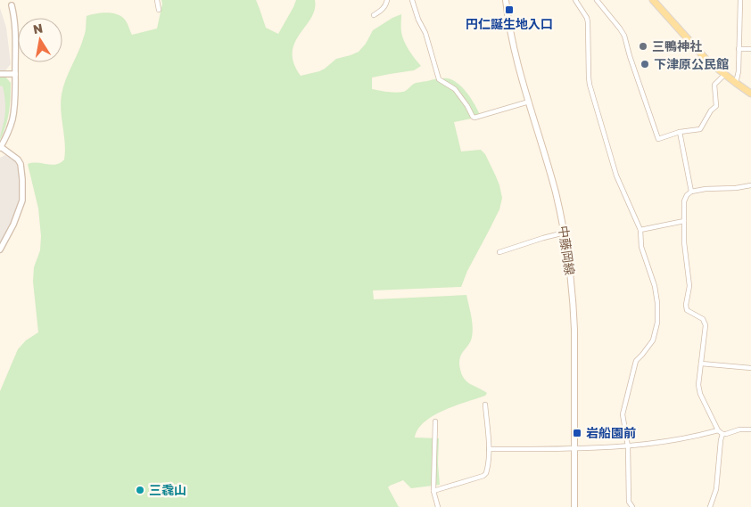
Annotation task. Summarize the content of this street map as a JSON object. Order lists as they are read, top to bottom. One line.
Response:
{"streets":{"main road":["中藤岡線"]},"places":{"transit":["円仁誕生地入口","岩船園前"],"other":["三鴨神社","下津原公民館","三毳山"]},"north":"top"}
